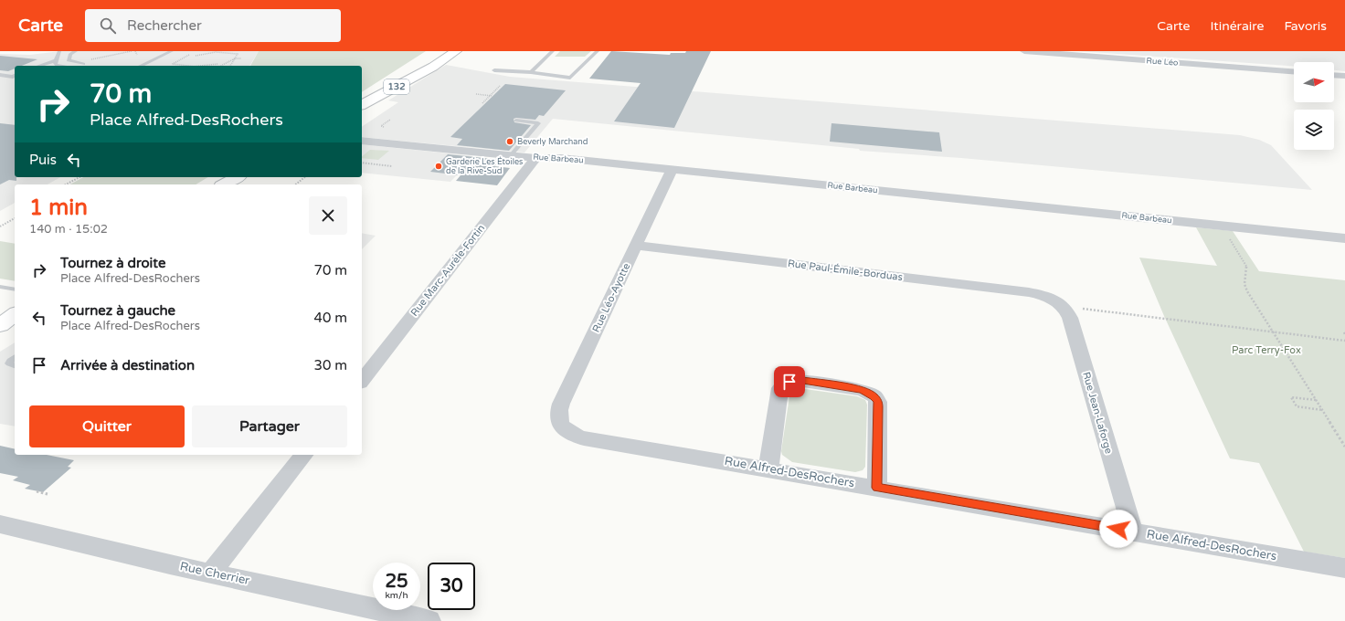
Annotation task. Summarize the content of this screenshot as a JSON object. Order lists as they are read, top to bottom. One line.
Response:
{"streets":{"highway":["132"],"street":["Rue Léo","Rue Barbeau","Rue Marc-Aurèle-Fortin","Rue Paul-Émile-Borduas","Rue Léo-Ayotte","Rue Jean-Laforge","Rue Alfred-DesRochers","Rue Cherrier"]},"crossings":[["Rue Barbeau","Rue Marc-Aurèle-Fortin"],["Rue Barbeau","Rue Léo-Ayotte"],["Rue Paul-Émile-Borduas","Rue Léo-Ayotte"],["Rue Paul-Émile-Borduas","Rue Jean-Laforge"],["Rue Léo-Ayotte","Rue Alfred-DesRochers"],["Rue Jean-Laforge","Rue Alfred-DesRochers"]],"parks":["Parc Terry-Fox"],"places":["Beverly Marchand","Garderie Les Étoiles de la Rive-Sud"],"north":"right","page":{"header":"Carte","search":"Rechercher","nav":["Carte","Itinéraire","Favoris"],"turn":["70 m","Place Alfred-DesRochers"],"then":"Puis","heading":["1 min","140 m · 15:02"],"list":[{"name":"Tournez à droite","note":"Place Alfred-DesRochers","value":"70 m"},{"name":"Tournez à gauche","note":"Place Alfred-DesRochers","value":"40 m"},{"name":"Arrivée à destination","value":"30 m"}],"buttons":["Quitter","Partager"],"speed":"25 km/h","limit":"30"}}
